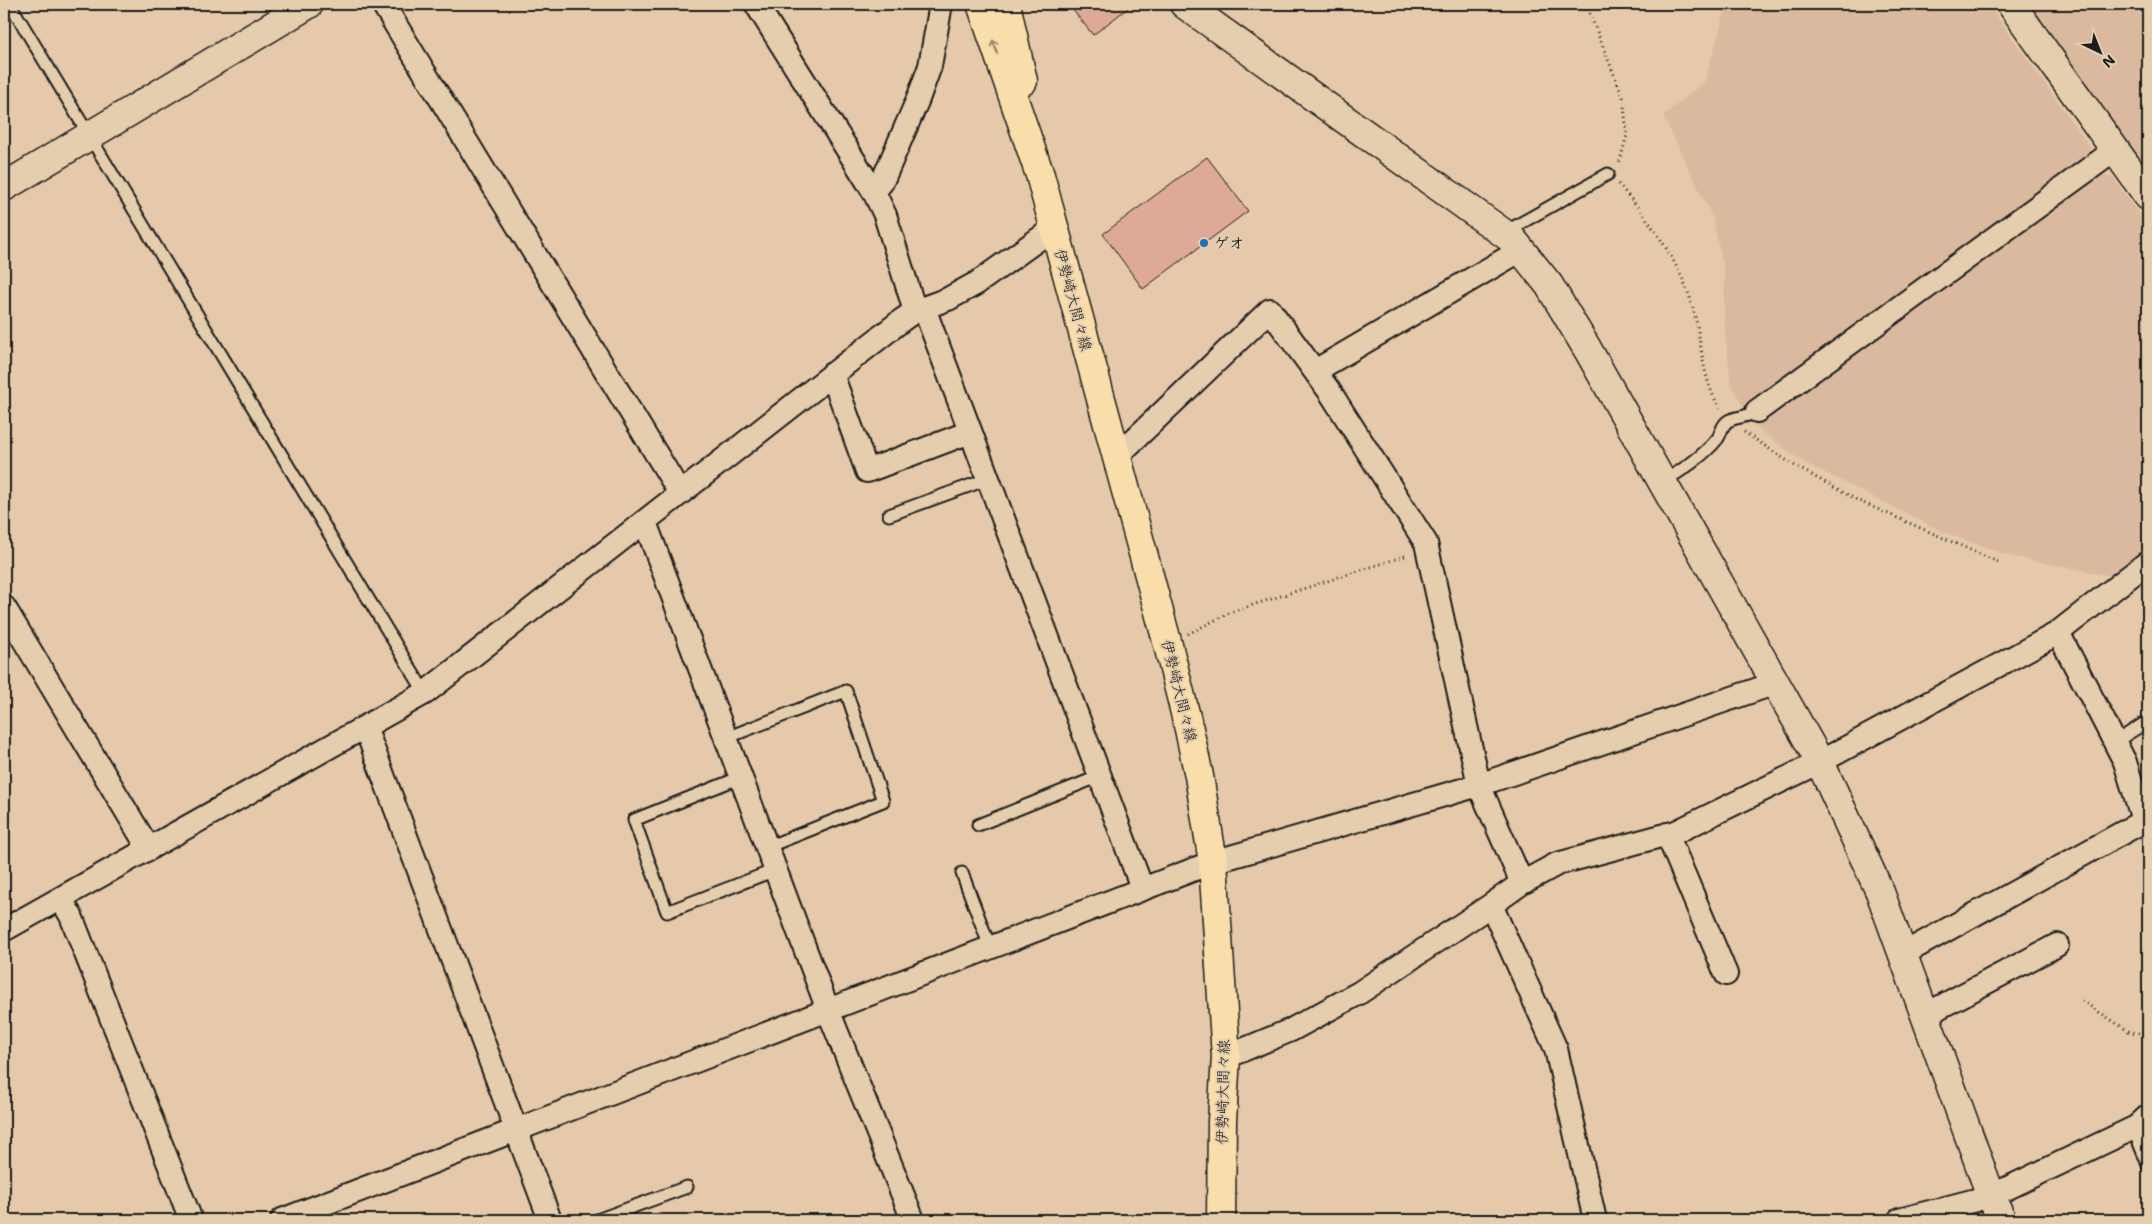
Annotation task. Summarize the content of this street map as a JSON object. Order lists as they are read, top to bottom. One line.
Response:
{"streets":{"main road":["伊勢崎大間々線"]},"places":["ゲオ"],"north":"bottom right"}
